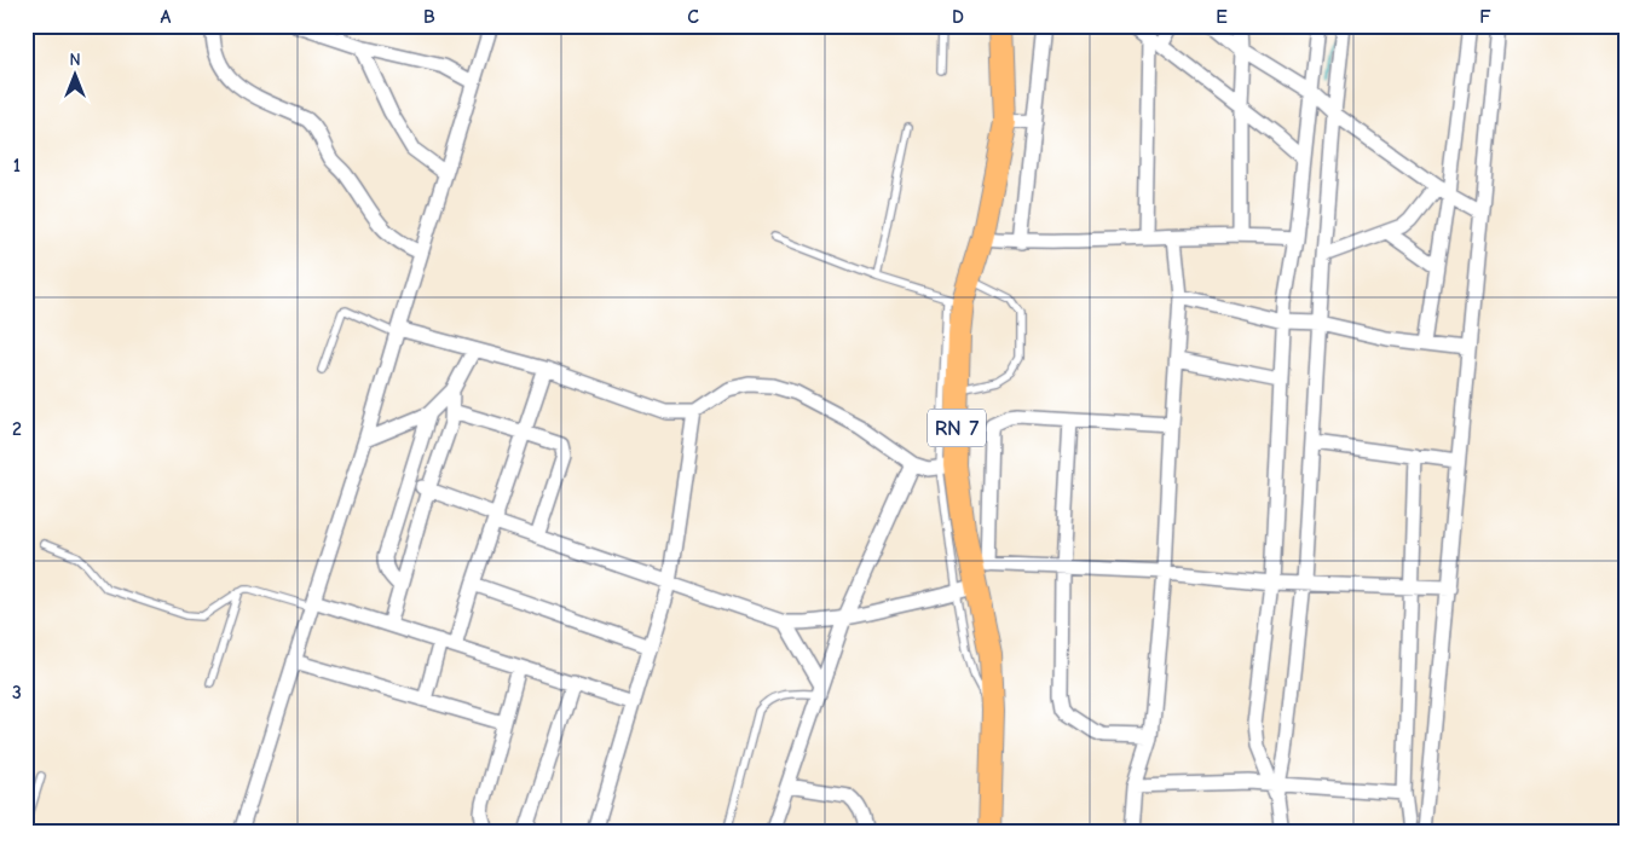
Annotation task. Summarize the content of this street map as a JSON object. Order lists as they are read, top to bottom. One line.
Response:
{"streets":{"main road":["RN 7"]},"north":"top","grid":{"columns":["A","B","C","D","E","F"],"rows":["1","2","3"]}}
